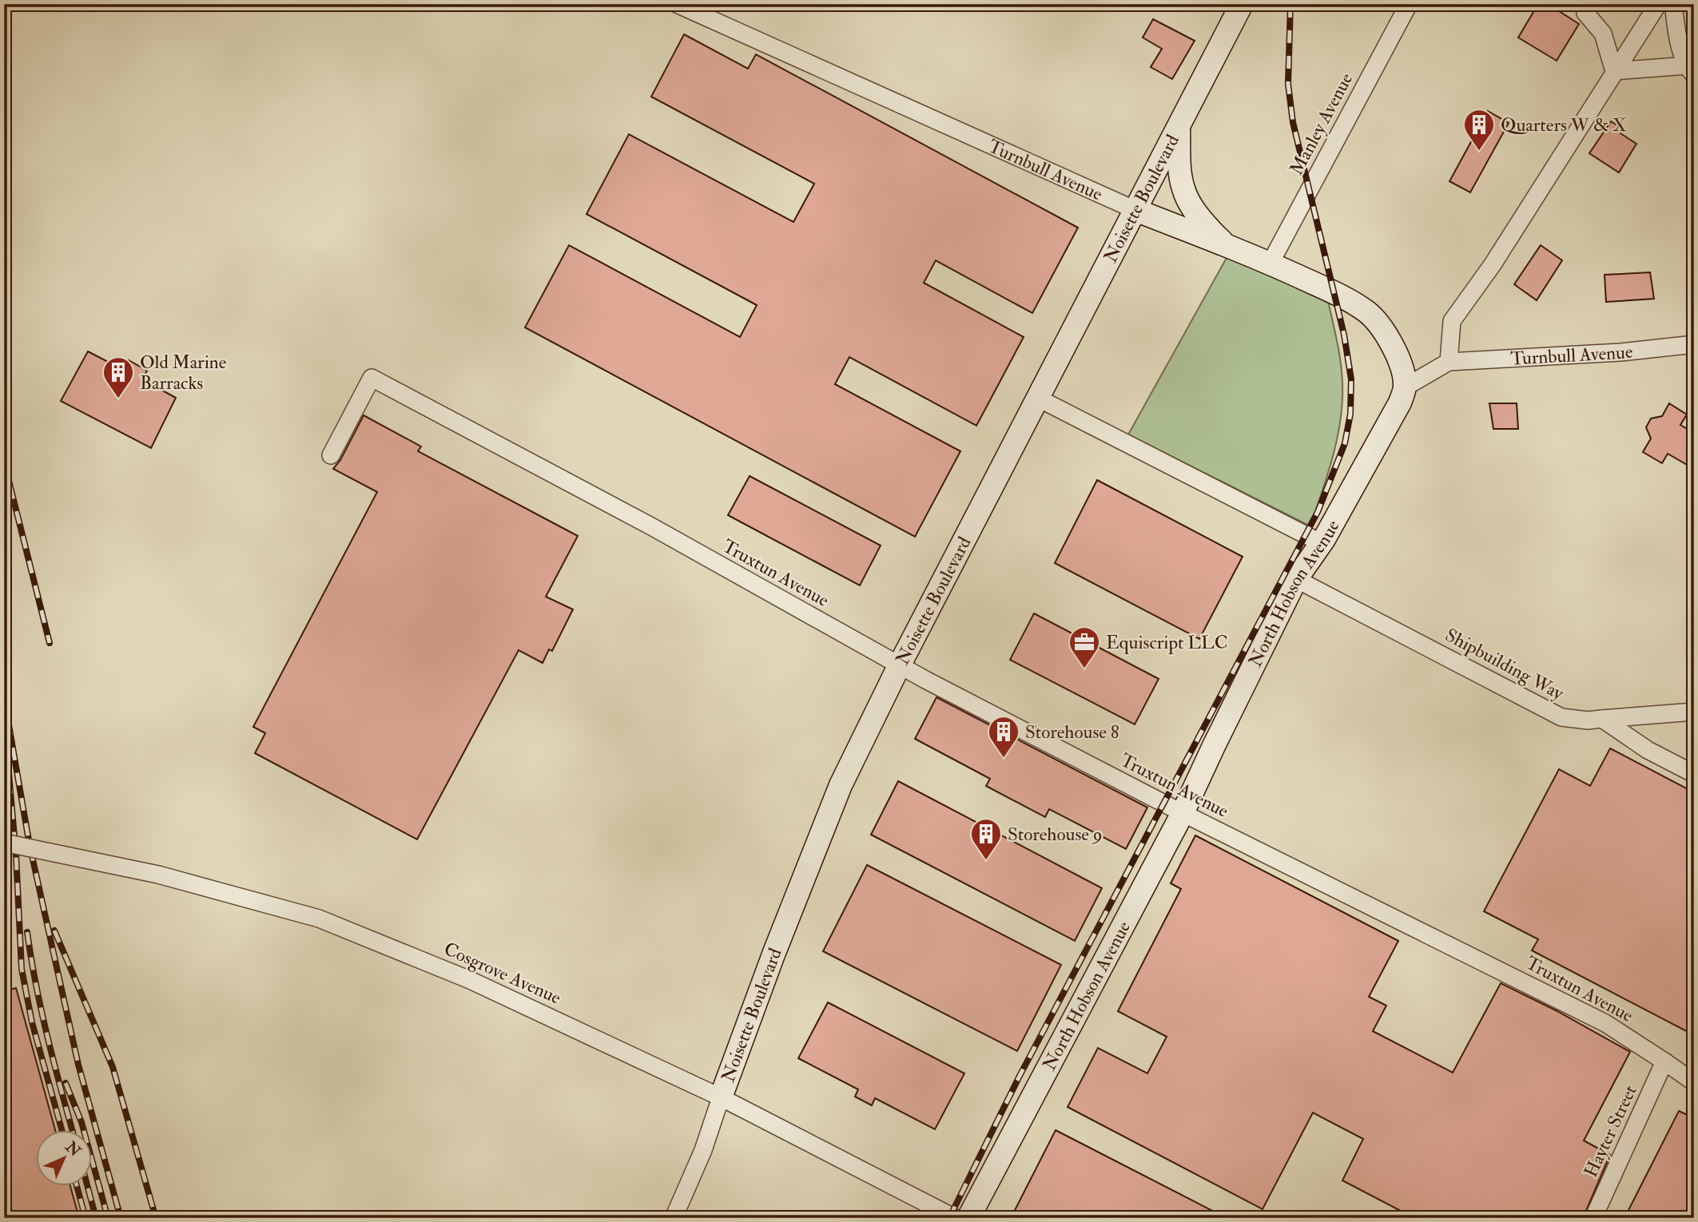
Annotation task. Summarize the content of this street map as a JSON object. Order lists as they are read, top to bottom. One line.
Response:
{"streets":{"street":["Manley Avenue","Turnbull Avenue","Noisette Boulevard","Truxtun Avenue","North Hobson Avenue","Shipbuilding Way","Cosgrove Avenue","Hayter Street"]},"crossings":[["Manley Avenue","Turnbull Avenue"],["Turnbull Avenue","Noisette Boulevard"],["Turnbull Avenue","North Hobson Avenue"],["Noisette Boulevard","Truxtun Avenue"],["Noisette Boulevard","Cosgrove Avenue"],["Truxtun Avenue","North Hobson Avenue"],["Truxtun Avenue","Hayter Street"],["North Hobson Avenue","Shipbuilding Way"]],"places":{"building":["Quarters W & X","Old Marine Barracks","Storehouse 8","Storehouse 9"],"office":["Equiscript LLC"]},"north":"top right"}
